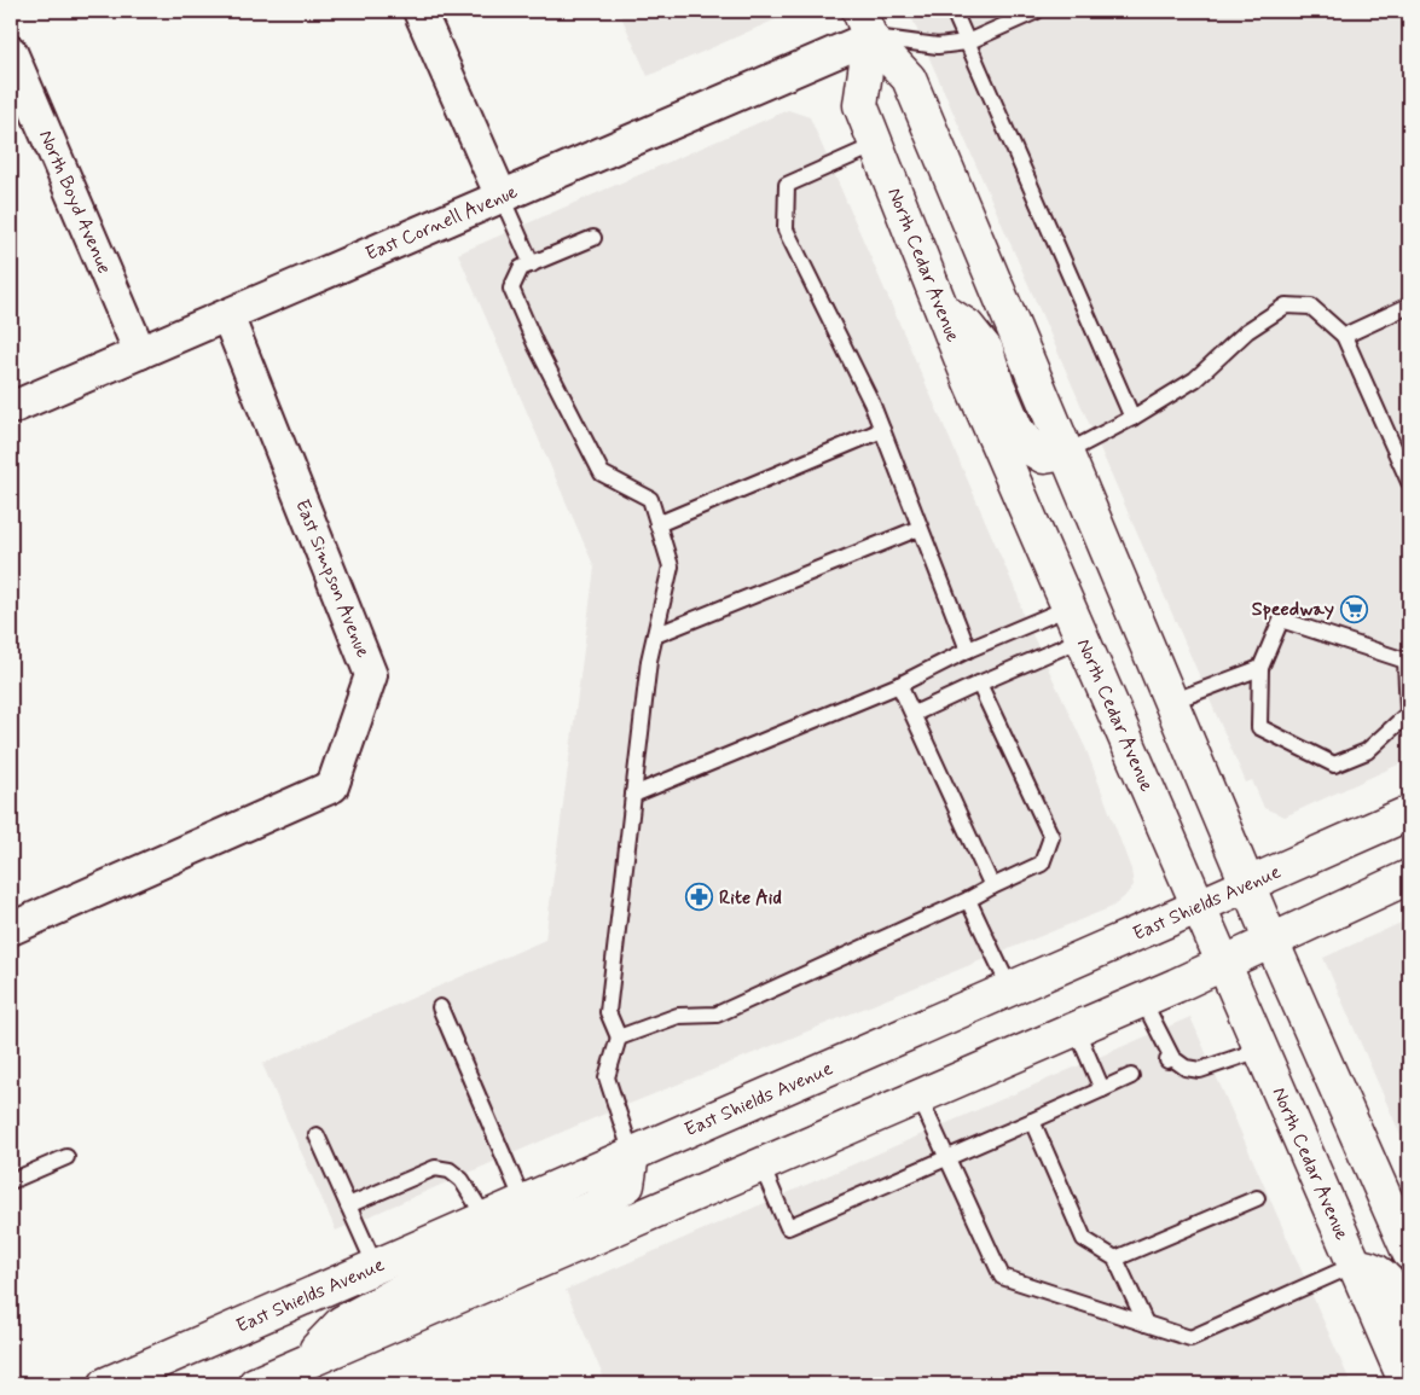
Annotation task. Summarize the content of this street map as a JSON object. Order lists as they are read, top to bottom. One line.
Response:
{"streets":{"main road":["North Cedar Avenue","East Shields Avenue"],"street":["North Boyd Avenue","East Cornell Avenue","East Simpson Avenue"]},"crossings":[["North Boyd Avenue","East Cornell Avenue"],["East Cornell Avenue","North Cedar Avenue"],["East Cornell Avenue","East Simpson Avenue"],["North Cedar Avenue","East Shields Avenue"]],"places":{"supermarket":["Speedway"],"pharmacy":["Rite Aid"]}}
